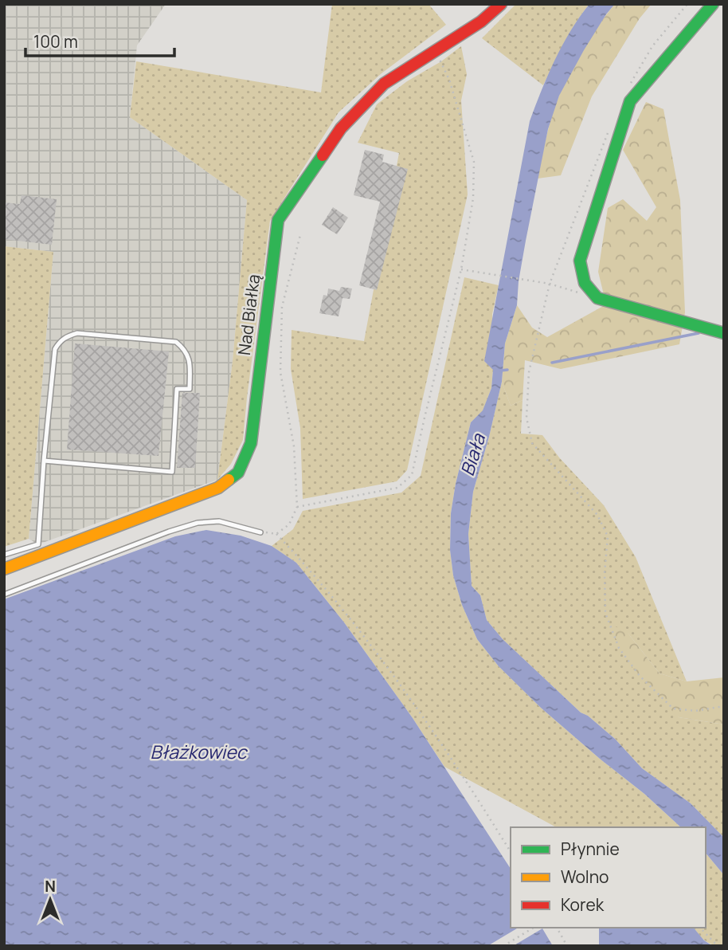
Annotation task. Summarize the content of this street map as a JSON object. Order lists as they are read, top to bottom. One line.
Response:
{"streets":{"street":["Nad Białką"]},"water":["Biała","Błażkowiec"],"legend":["Płynnie","Wolno","Korek"],"scale_bar":"100 m","north":"top"}
